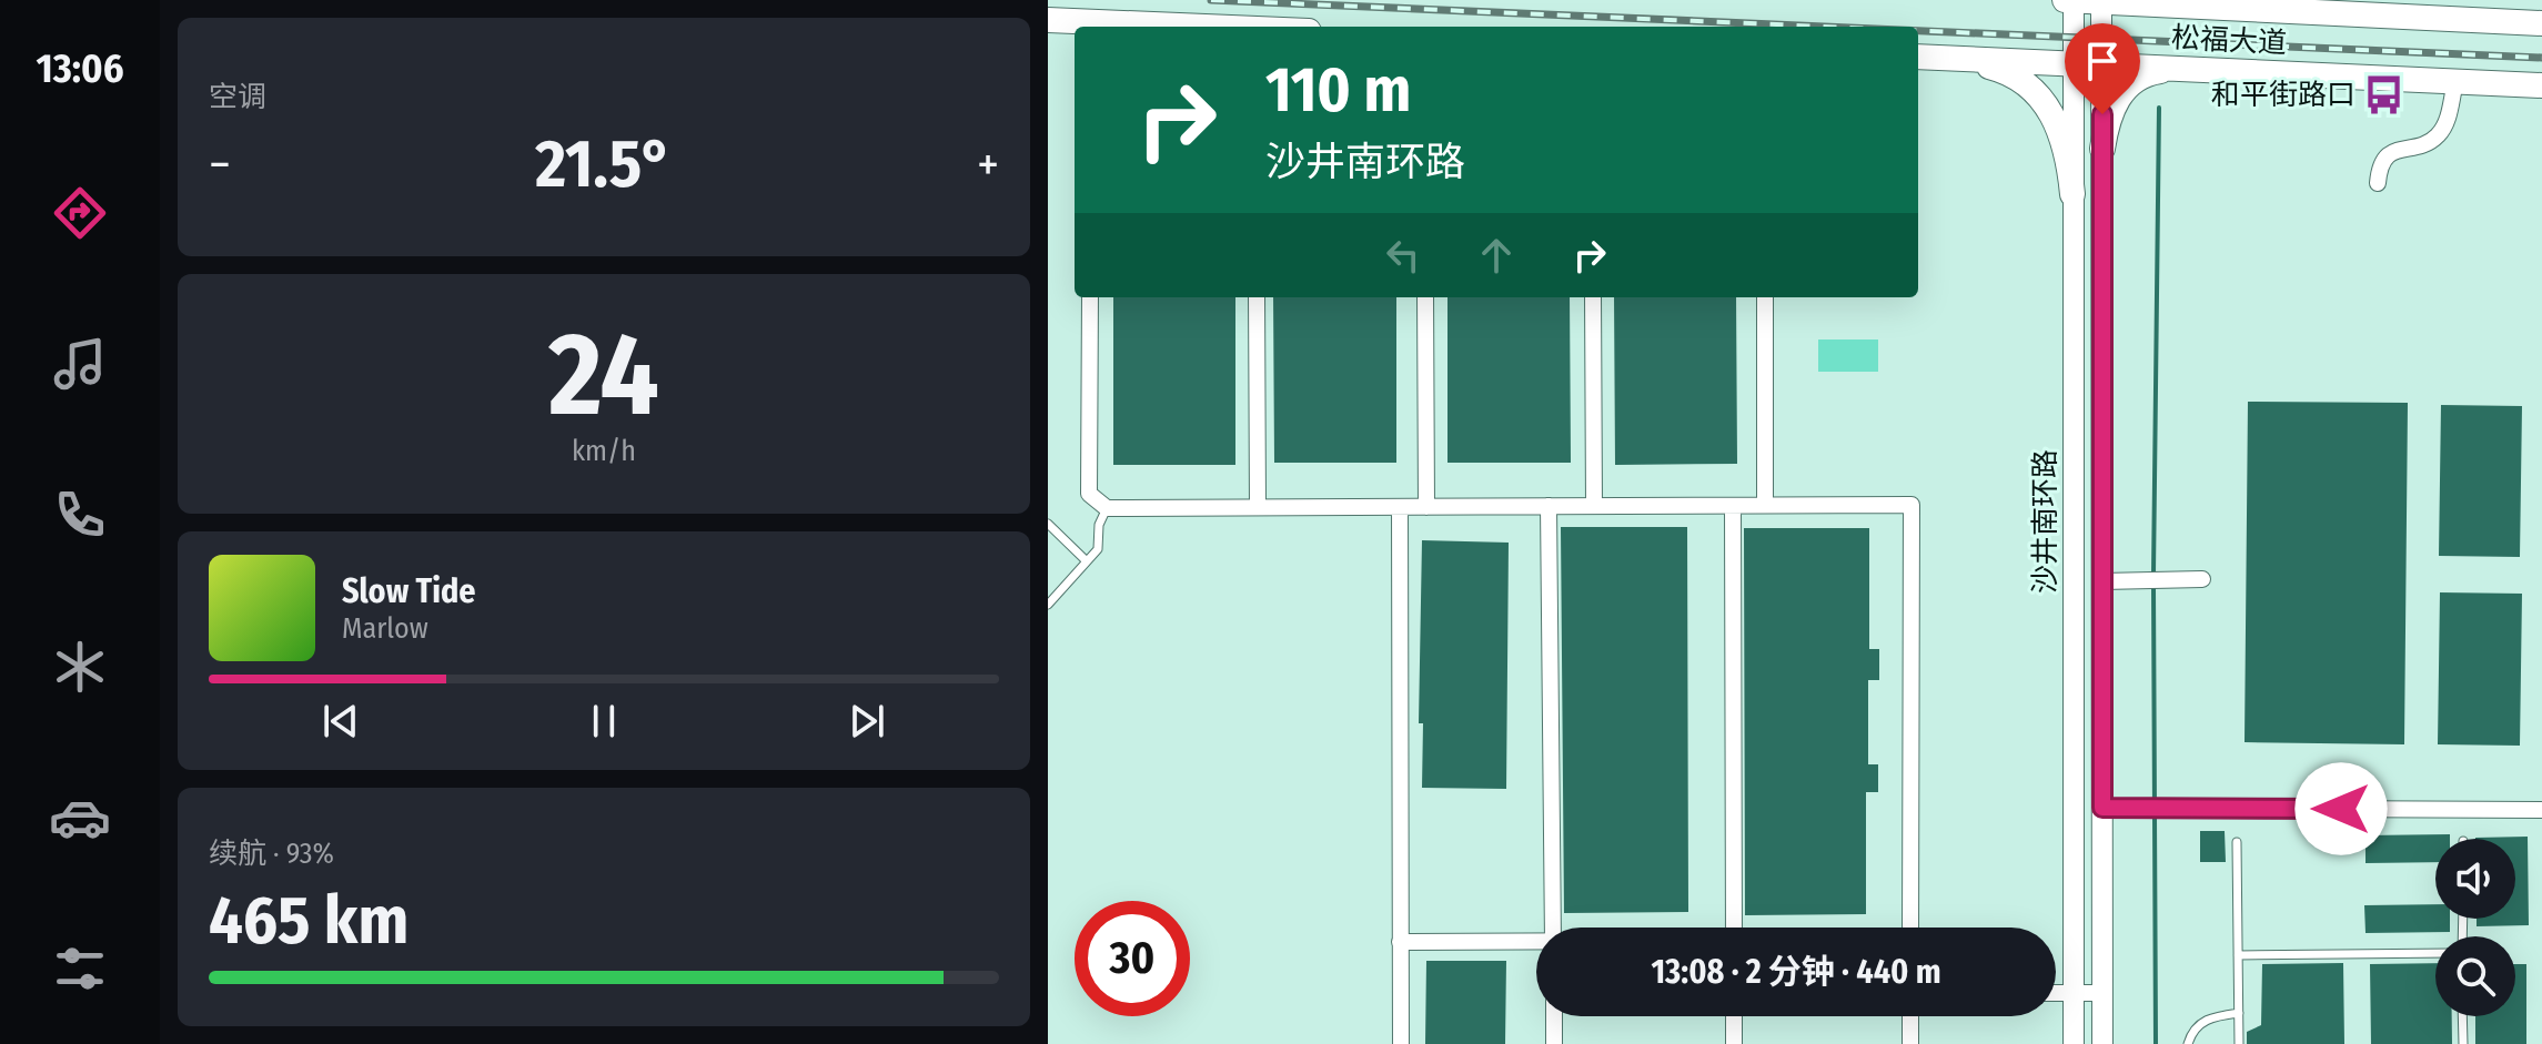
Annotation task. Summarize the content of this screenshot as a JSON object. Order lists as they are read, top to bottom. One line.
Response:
{"streets":{"main road":["松福大道","沙井南环路"]},"crossings":[["松福大道","沙井南环路"]],"places":{"bus stop":["和平街路口"]},"page":{"tabs":"13:06","tile":["空调",["24","km/h"],["续航 · 93%","465 km"]],"turn":["110 m","沙井南环路"],"heat":["−","21.5°","+"],"song":["Slow Tide","Marlow"],"limit":"30","trip":"13:08 · 2 分钟 · 440 m"}}
